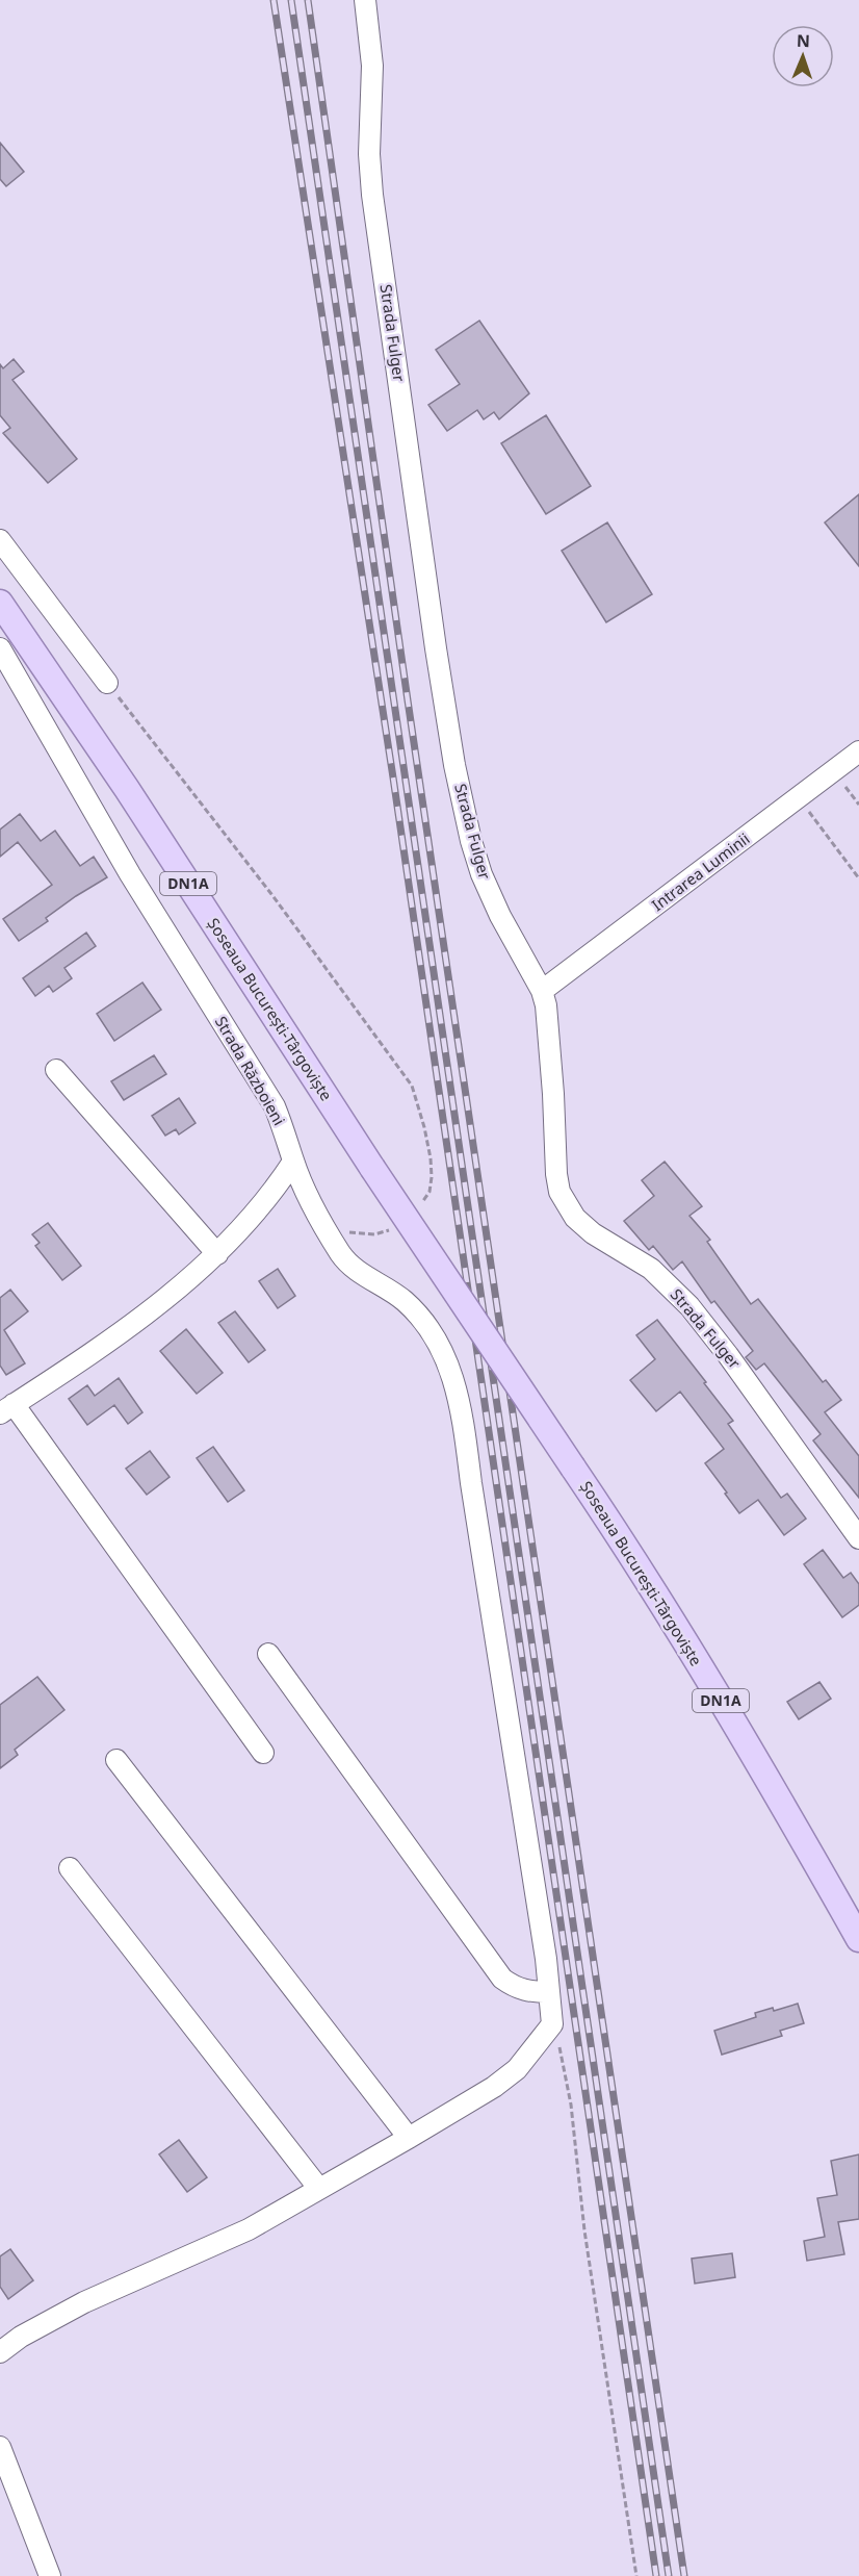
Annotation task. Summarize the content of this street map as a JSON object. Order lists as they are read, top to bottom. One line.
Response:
{"streets":{"main road":["DN1A","Șoseaua București-Târgoviște"],"street":["Strada Fulger","Intrarea Luminii","Strada Războieni"]},"crossings":[["Strada Fulger","Intrarea Luminii"]],"north":"top"}
